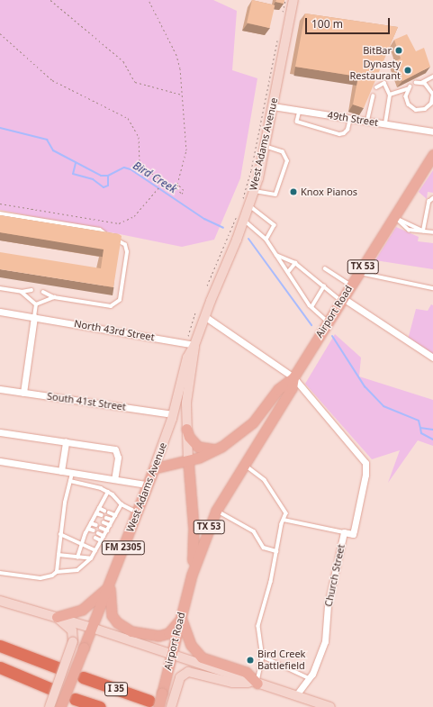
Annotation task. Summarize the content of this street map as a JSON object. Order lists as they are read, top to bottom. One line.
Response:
{"streets":{"highway":["I 35"],"main road":["West Adams Avenue","TX 53","Airport Road","FM 2305"],"street":["49th Street","North 43rd Street","South 41st Street","Church Street"]},"crossings":[["49th Street","West Adams Avenue"],["West Adams Avenue","Airport Road"],["West Adams Avenue","North 43rd Street"],["West Adams Avenue","South 41st Street"],["Airport Road","Church Street"],["Airport Road","I 35"]],"water":["Bird Creek"],"places":["BitBar","Dynasty Restaurant","Knox Pianos","Bird Creek Battlefield"],"scale_bar":"100 m"}
